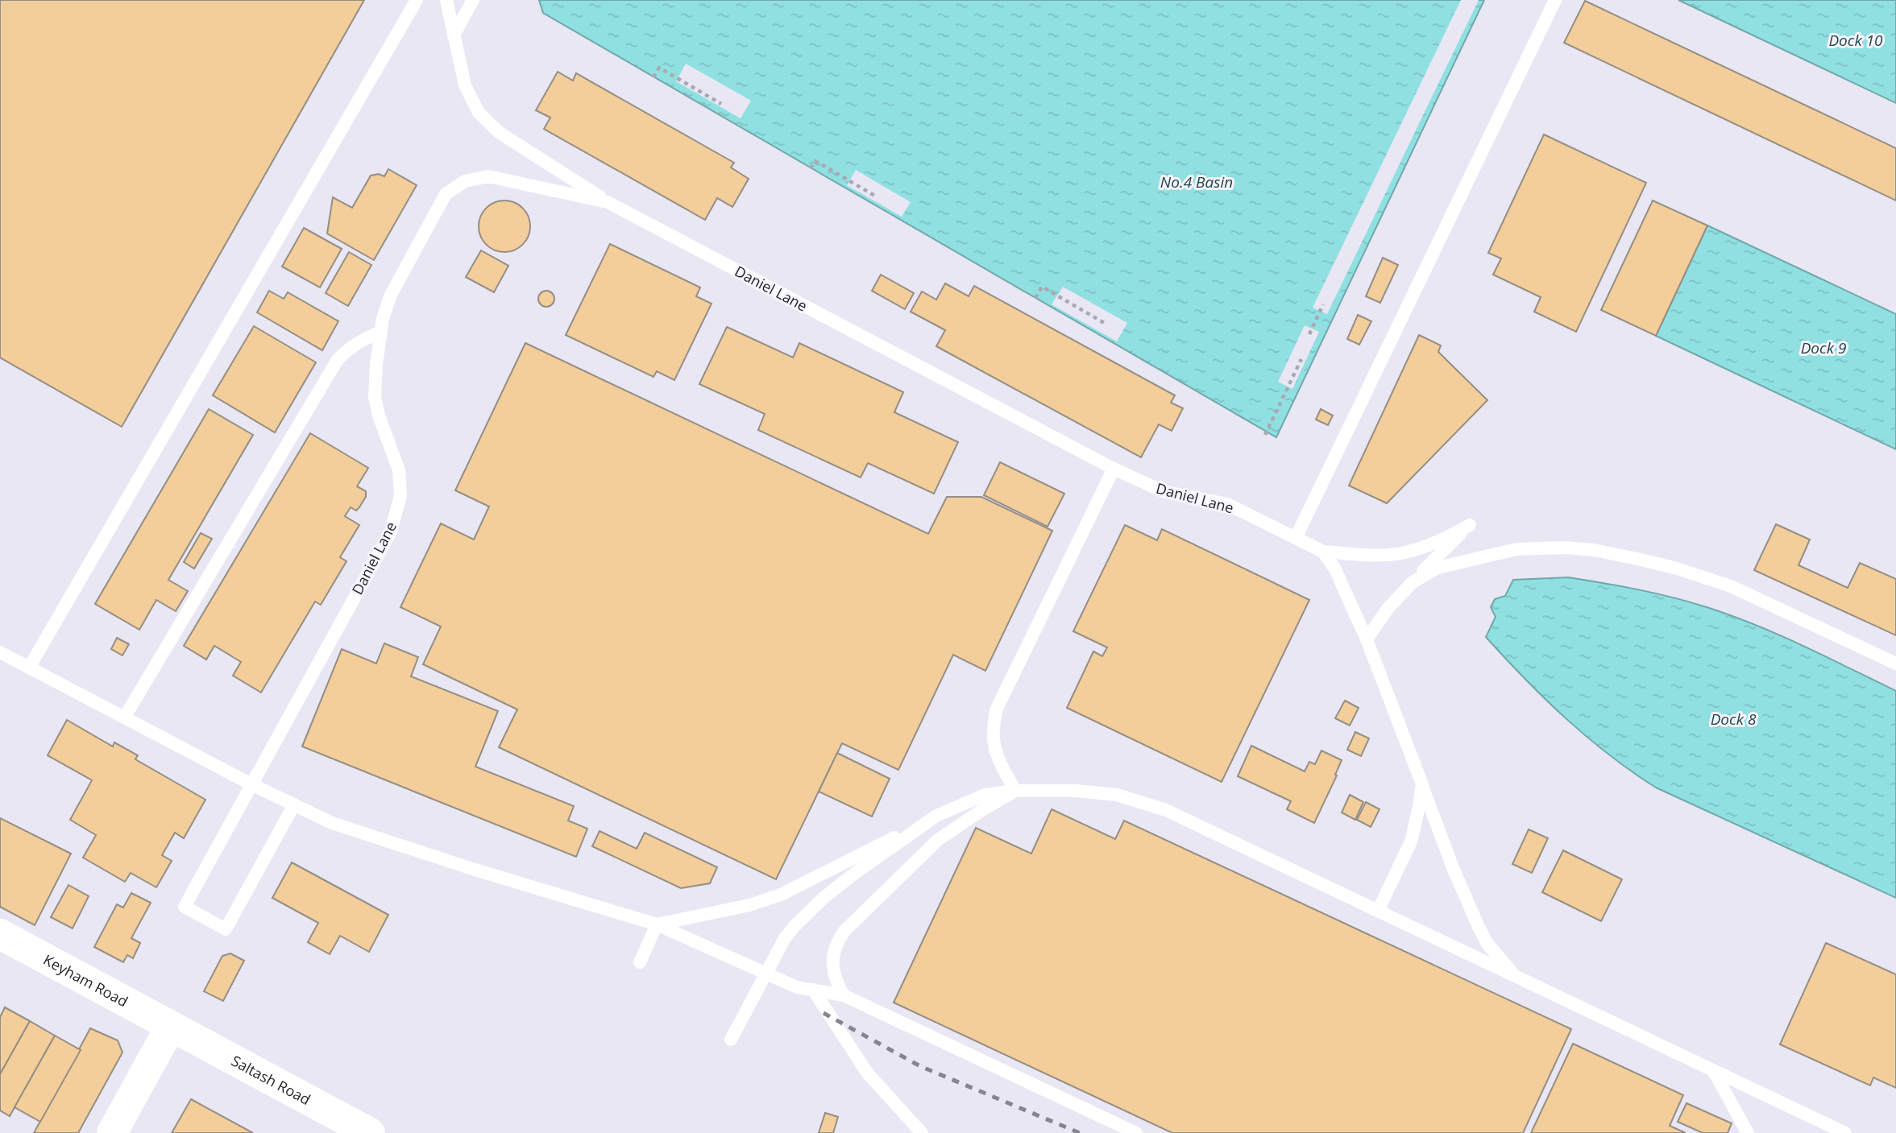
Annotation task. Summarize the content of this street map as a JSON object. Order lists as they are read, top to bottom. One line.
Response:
{"streets":{"main road":["Keyham Road","Saltash Road"],"lane":["Daniel Lane"]},"crossings":[["Keyham Road","Saltash Road"]],"water":["Dock 10","No.4 Basin","Dock 9","Dock 8"]}
